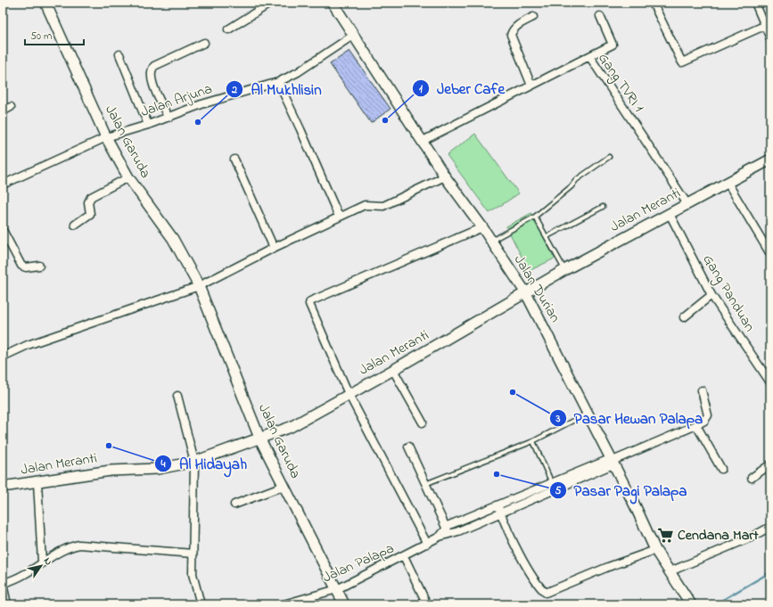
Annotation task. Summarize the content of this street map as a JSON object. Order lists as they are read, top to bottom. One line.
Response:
{"streets":{"street":["Gang TVRI 1","Jalan Arjuna","Jalan Garuda","Jalan Meranti","Jalan Durian","Gang Panduan","Jalan Palapa"]},"crossings":[["Gang TVRI 1","Jalan Meranti"],["Gang TVRI 1","Jalan Durian"],["Jalan Arjuna","Jalan Garuda"],["Jalan Arjuna","Jalan Durian"],["Jalan Garuda","Jalan Meranti"],["Jalan Garuda","Jalan Palapa"],["Jalan Meranti","Jalan Durian"],["Jalan Meranti","Gang Panduan"],["Jalan Durian","Jalan Palapa"]],"places":{"other":["Jeber Cafe","Al Mukhlisin","Pasar Hewan Palapa","Al Hidayah","Pasar Pagi Palapa"],"supermarket":["Cendana Mart"]},"scale_bar":"50 m","north":"top right"}
